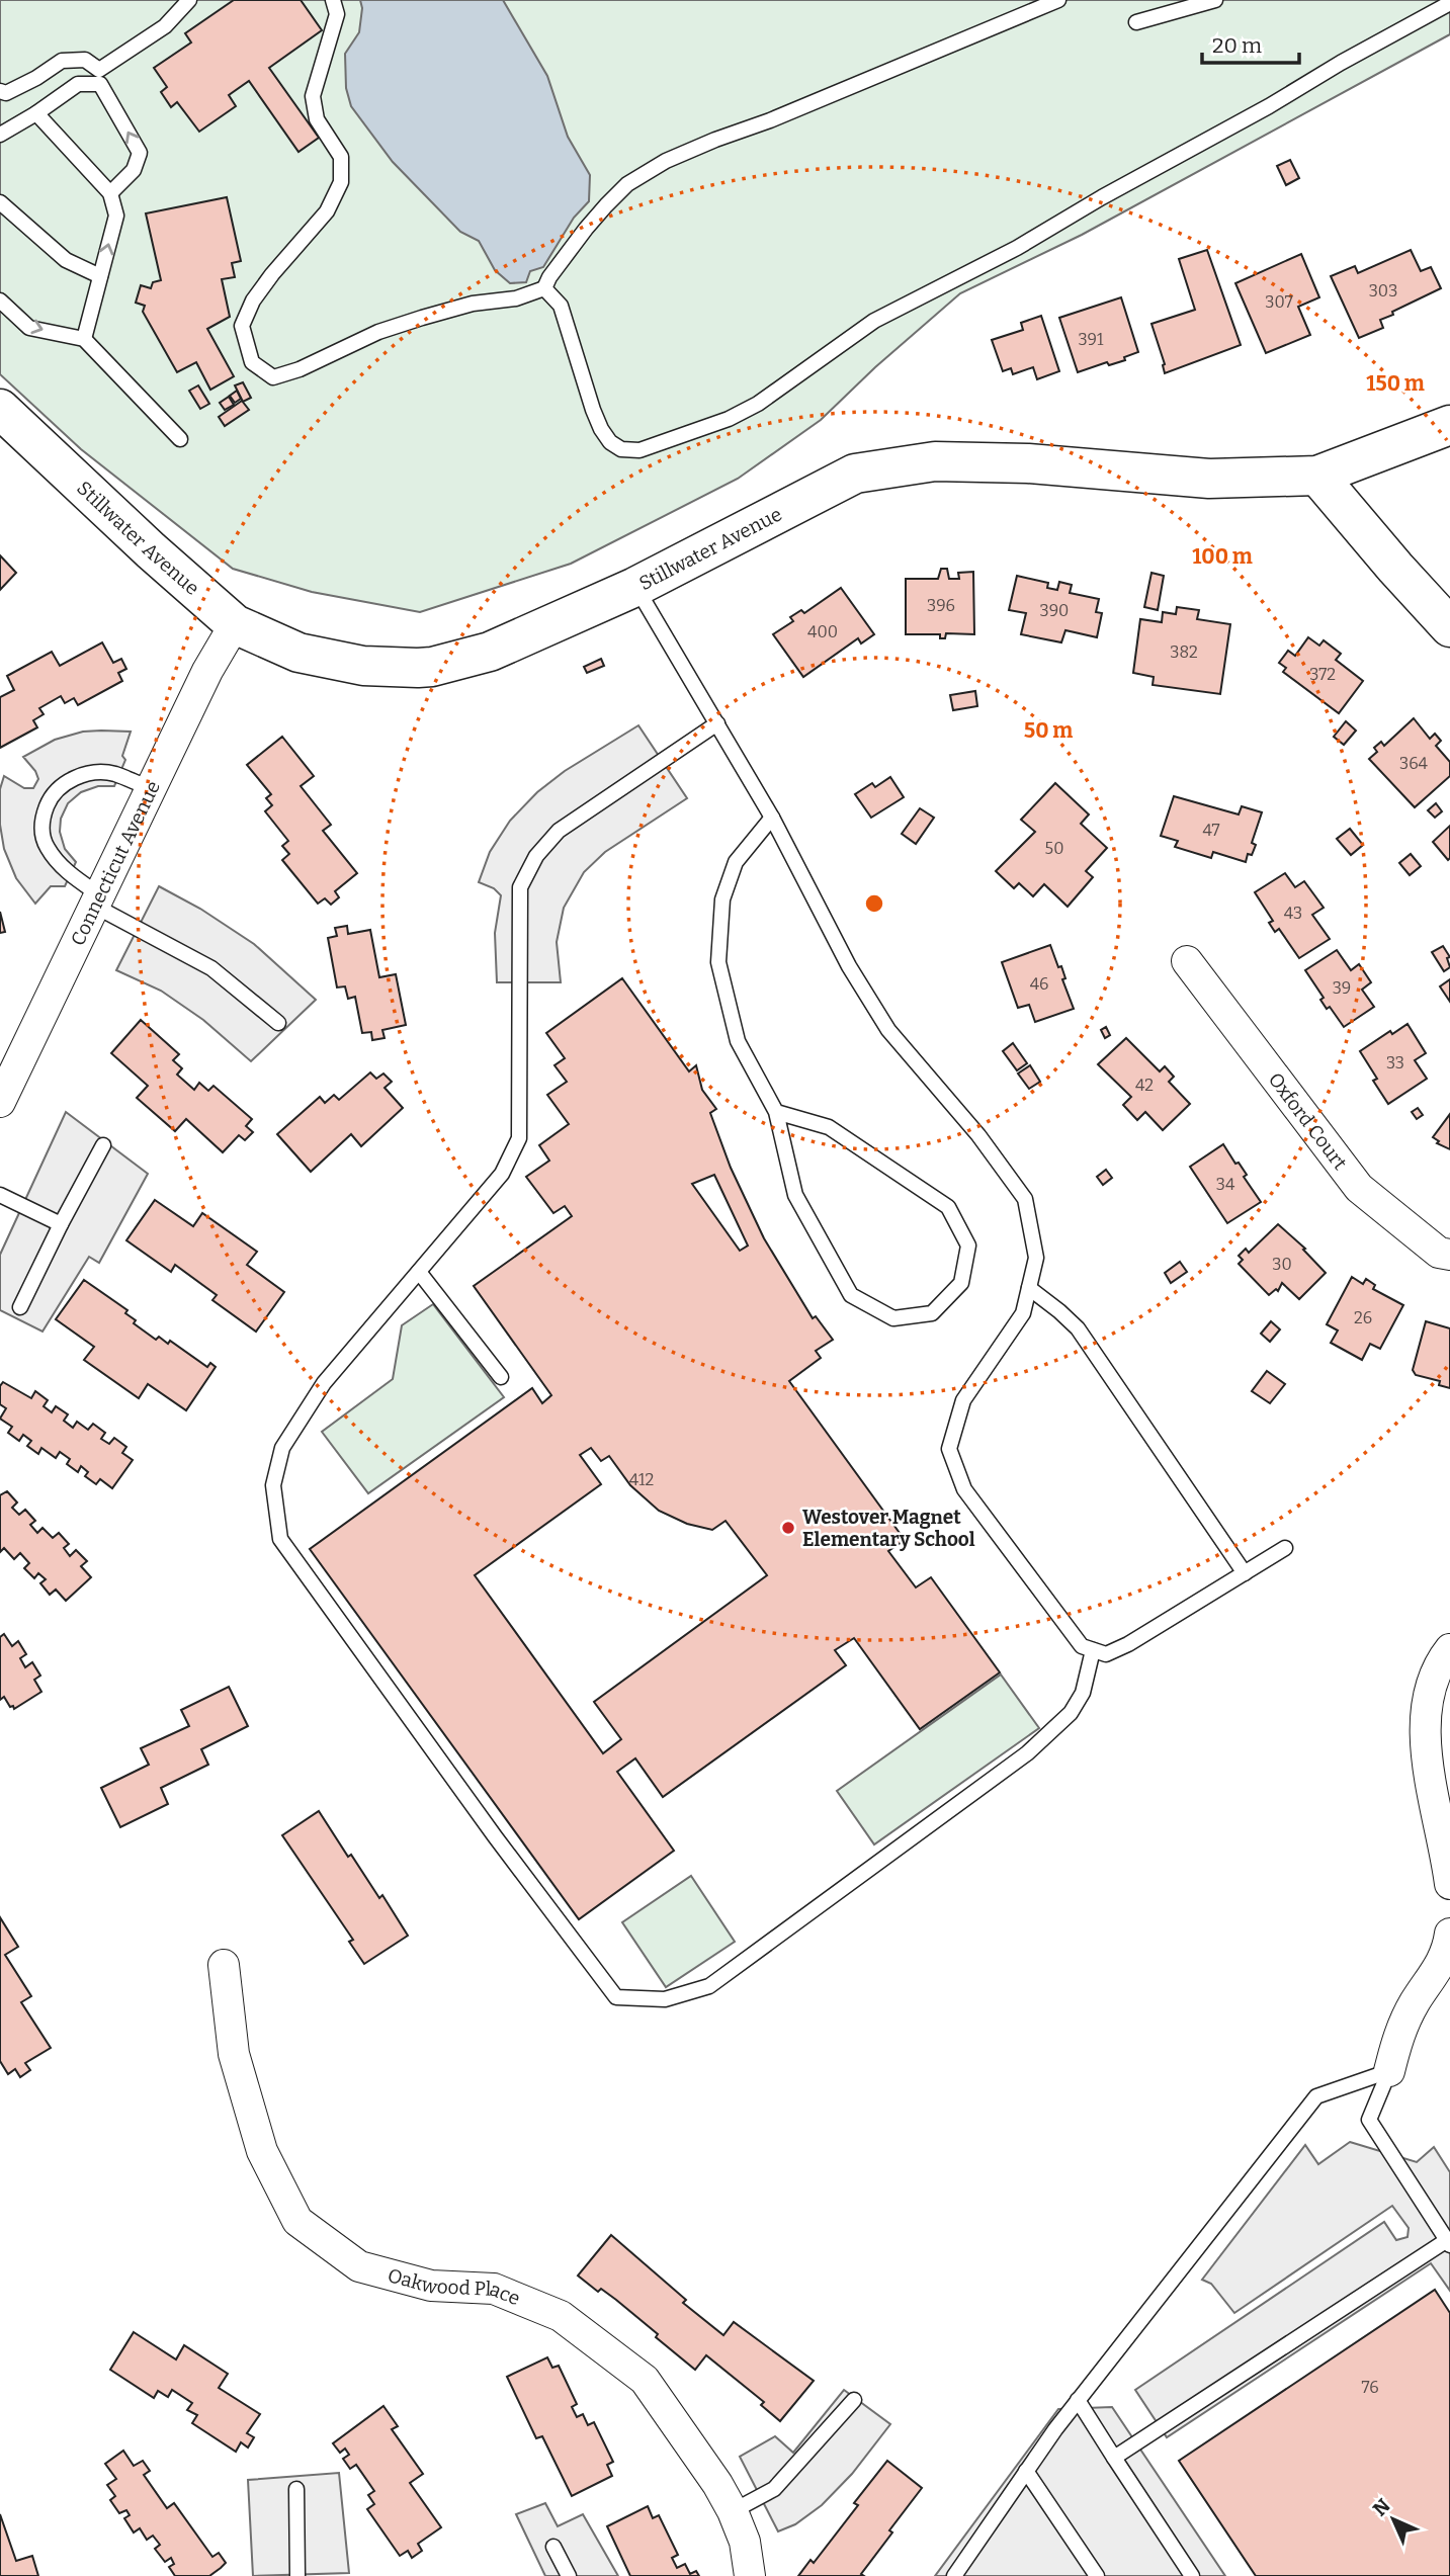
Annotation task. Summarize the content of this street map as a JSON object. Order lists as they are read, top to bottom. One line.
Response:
{"streets":{"main road":["Stillwater Avenue"],"street":["Connecticut Avenue","Oxford Court","Oakwood Place"]},"crossings":[["Stillwater Avenue","Connecticut Avenue"]],"places":["Westover Magnet Elementary School"],"house_numbers":["303","307","391","396","390","400","382","372","364","47","50","43","46","39","33","42","34","30","26","412","76"],"scale_bar":"20 m","north":"top left","rings":["150 m","100 m","50 m"]}
